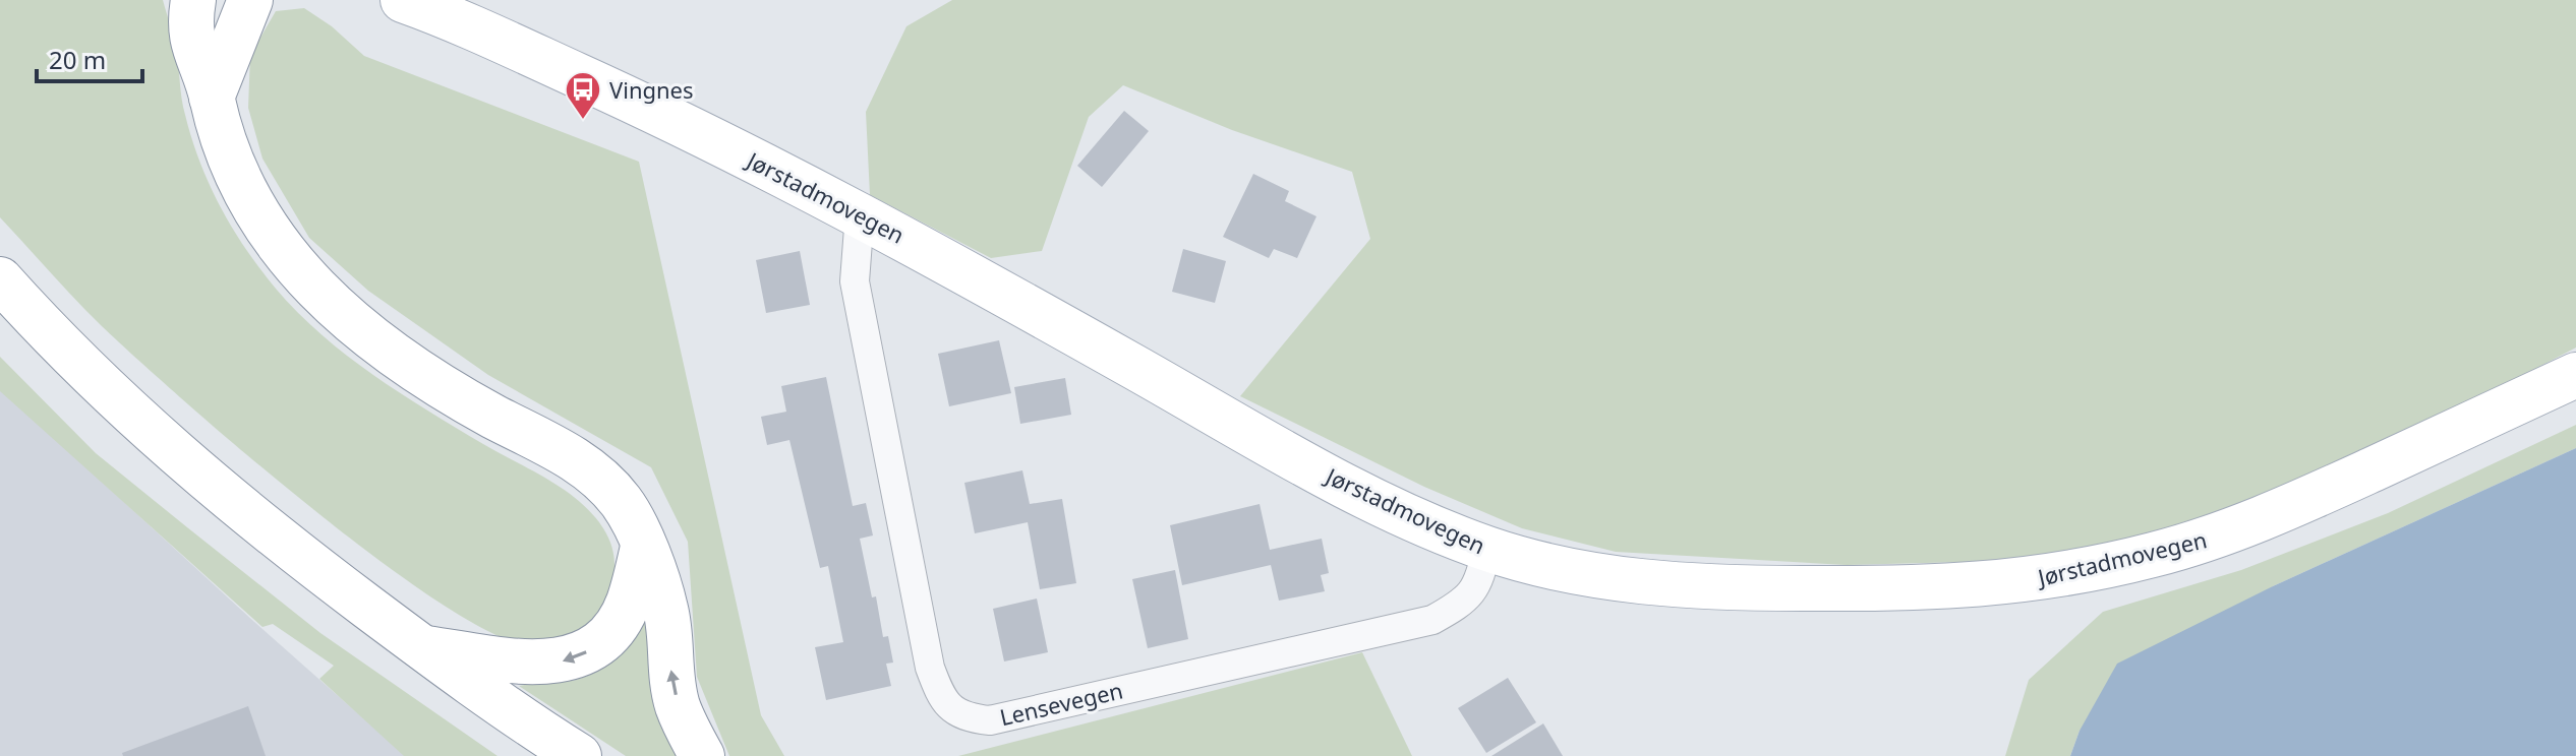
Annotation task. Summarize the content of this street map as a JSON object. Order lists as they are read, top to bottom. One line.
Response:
{"streets":{"main road":["Jørstadmovegen"],"street":["Lensevegen"]},"crossings":[["Jørstadmovegen","Lensevegen"]],"places":{"bus stop":["Vingnes"]},"scale_bar":"20 m"}
